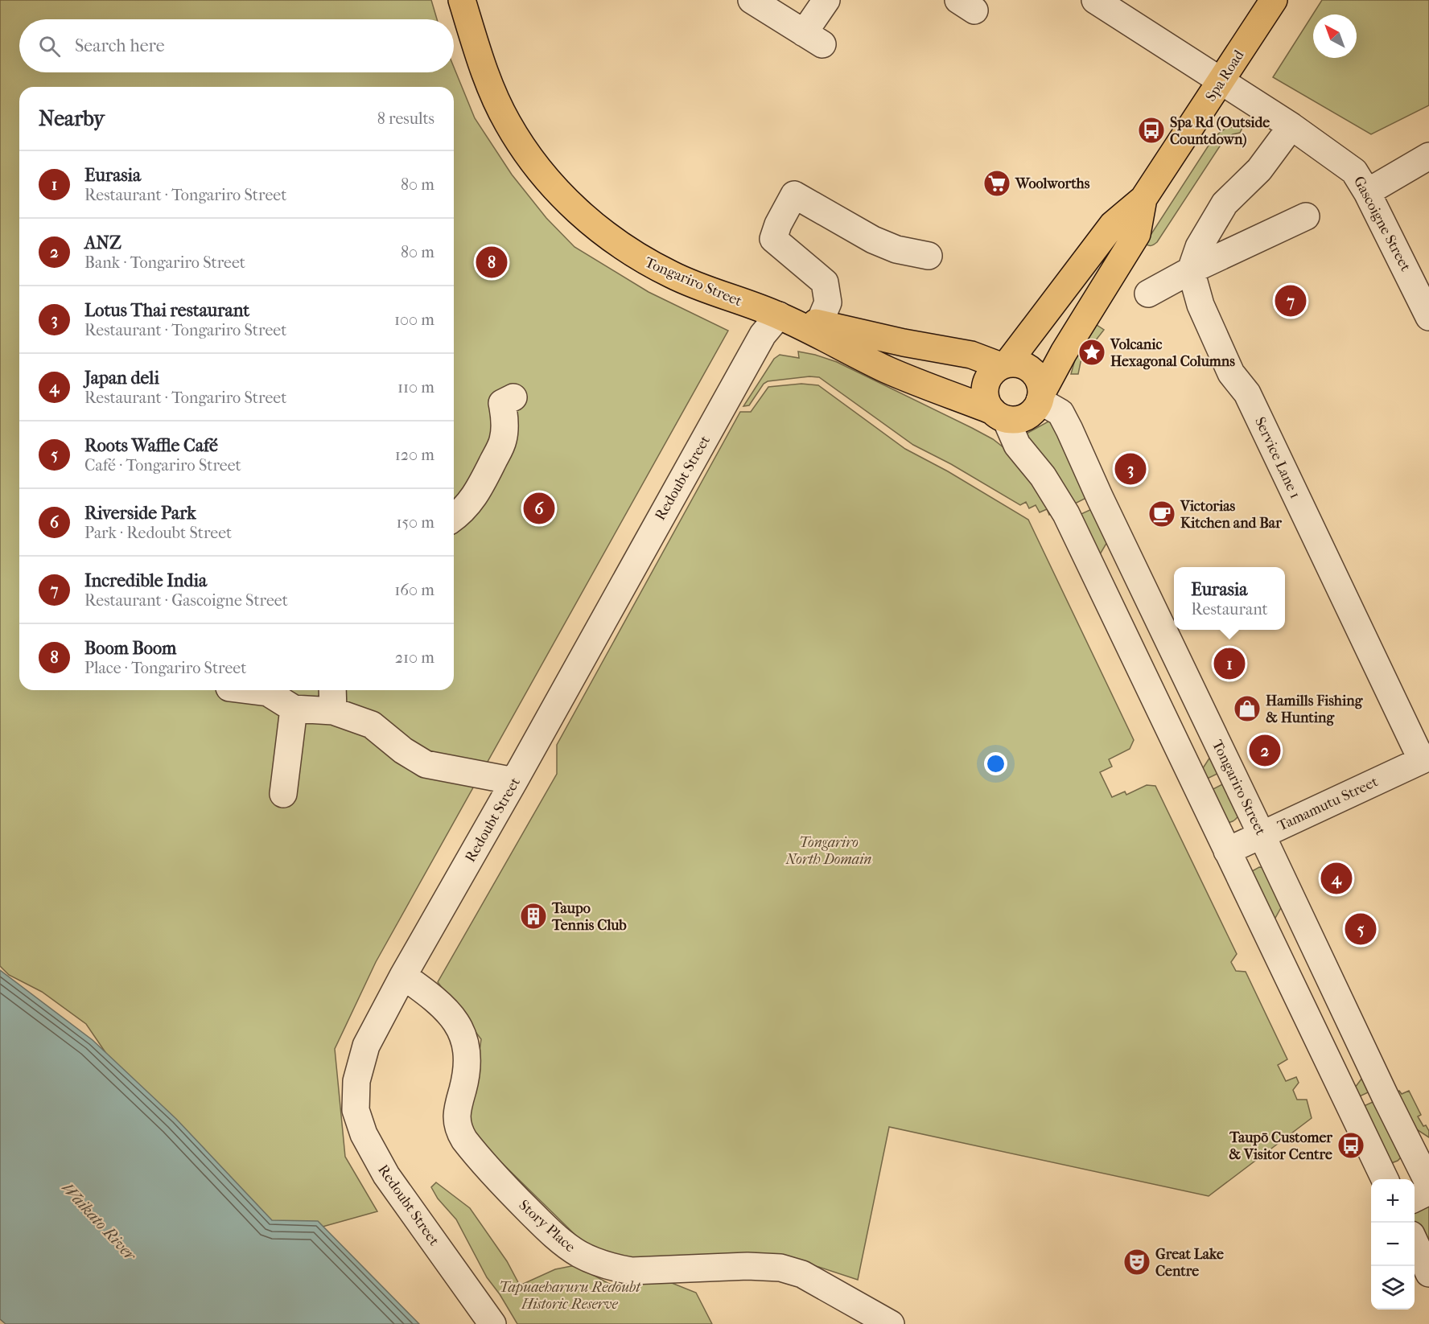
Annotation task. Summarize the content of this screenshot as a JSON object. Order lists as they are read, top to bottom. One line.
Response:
{"streets":{"main road":["Spa Road","Tongariro Street"],"street":["Gascoigne Street","Service Lane 1","Redoubt Street","Tamamutu Street","Story Place"]},"crossings":[["Spa Road","Gascoigne Street"],["Spa Road","Tongariro Street"],["Tongariro Street","Redoubt Street"],["Tongariro Street","Tamamutu Street"],["Service Lane 1","Tamamutu Street"],["Redoubt Street","Story Place"]],"water":["Waikato River"],"parks":["Tongariro North Domain","Tapuaeharuru Redoubt Historic Reserve"],"places":{"bus stop":["Spa Rd (Outside Countdown)","Taupō Customer & Visitor Centre"],"supermarket":["Woolworths"],"place":["Volcanic Hexagonal Columns"],"cafe":["Victorias Kitchen and Bar"],"shop":["Hamills Fishing & Hunting"],"building":["Taupo Tennis Club"],"theatre":["Great Lake Centre"]},"north":"top left","page":{"search":"Search here","heading":["Nearby","8 results"],"list":[{"mark":"1","name":"Eurasia","note":"Restaurant · Tongariro Street","value":"80 m"},{"mark":"2","name":"ANZ","note":"Bank · Tongariro Street","value":"80 m"},{"mark":"3","name":"Lotus Thai restaurant","note":"Restaurant · Tongariro Street","value":"100 m"},{"mark":"4","name":"Japan deli","note":"Restaurant · Tongariro Street","value":"110 m"},{"mark":"5","name":"Roots Waffle Café","note":"Café · Tongariro Street","value":"120 m"},{"mark":"6","name":"Riverside Park","note":"Park · Redoubt Street","value":"150 m"},{"mark":"7","name":"Incredible India","note":"Restaurant · Gascoigne Street","value":"160 m"},{"mark":"8","name":"Boom Boom","note":"Place · Tongariro Street","value":"210 m"}],"pins":["8","7","3","6","1","2","4","5"],"popup":["Eurasia","Restaurant"],"map_buttons":["+","−"]}}
